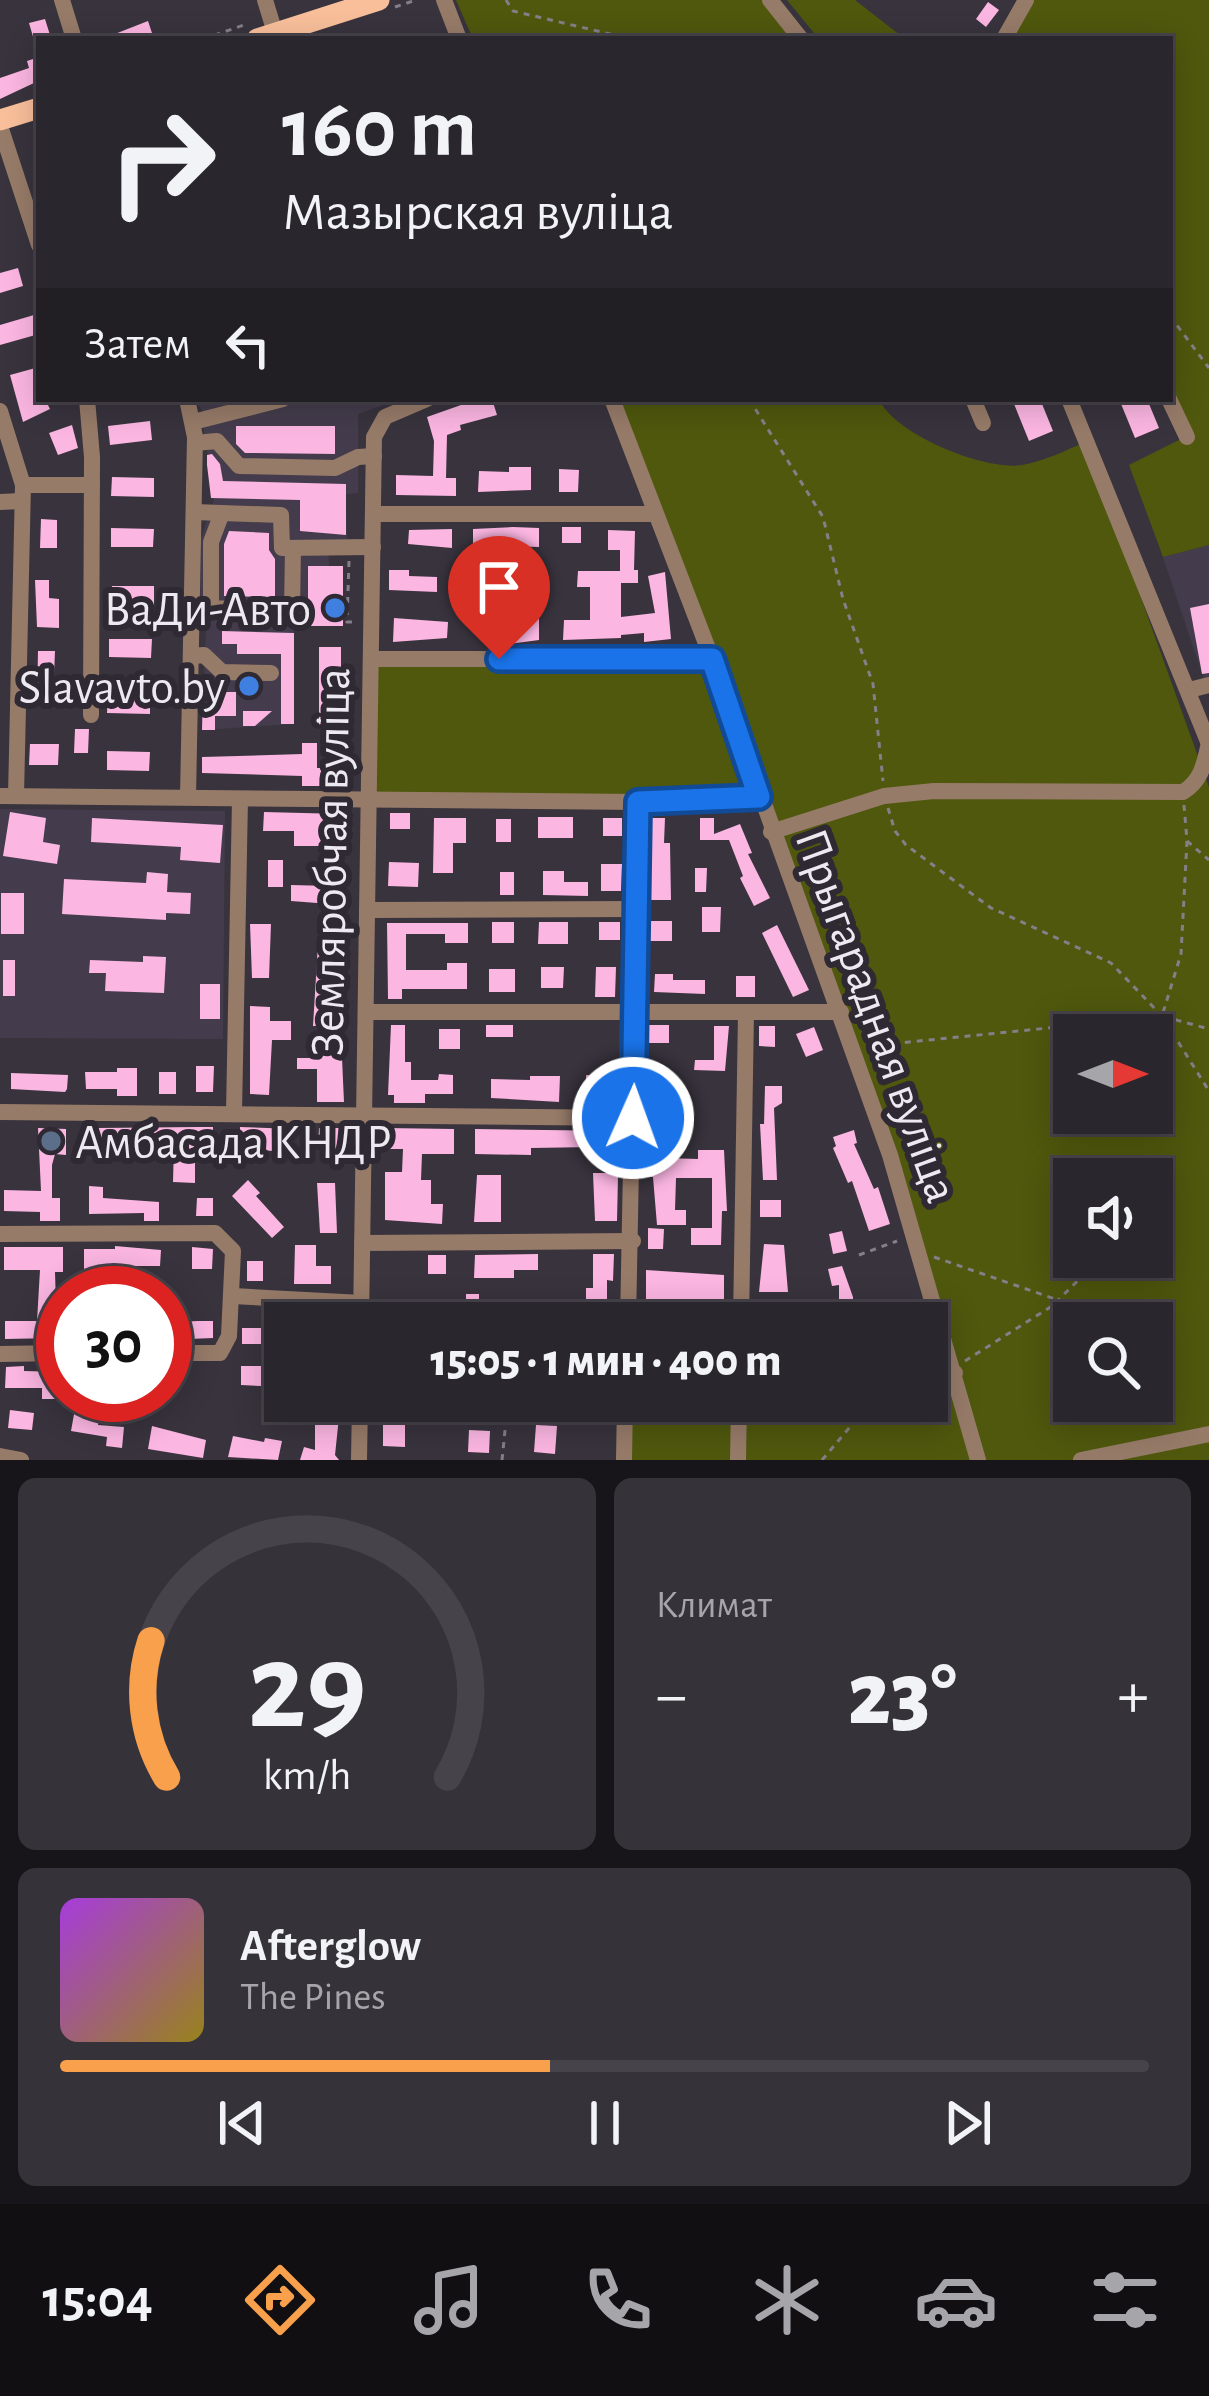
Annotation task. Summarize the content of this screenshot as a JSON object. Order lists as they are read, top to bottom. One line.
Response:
{"streets":{"street":["Земляробчая вуліца","Прыгарадная вуліца"]},"places":["ВаДи-Авто","Slavavto.by","Амбасада КНДР"],"north":"right","page":{"turn":["160 m","Мазырская вуліца"],"then":"Затем","limit":"30","trip":"15:05 · 1 мин · 400 m","tile":"Климат","heat":["−","23°","+"],"song":["Afterglow","The Pines"],"tabs":"15:04","gauge":["29","km/h"]}}
